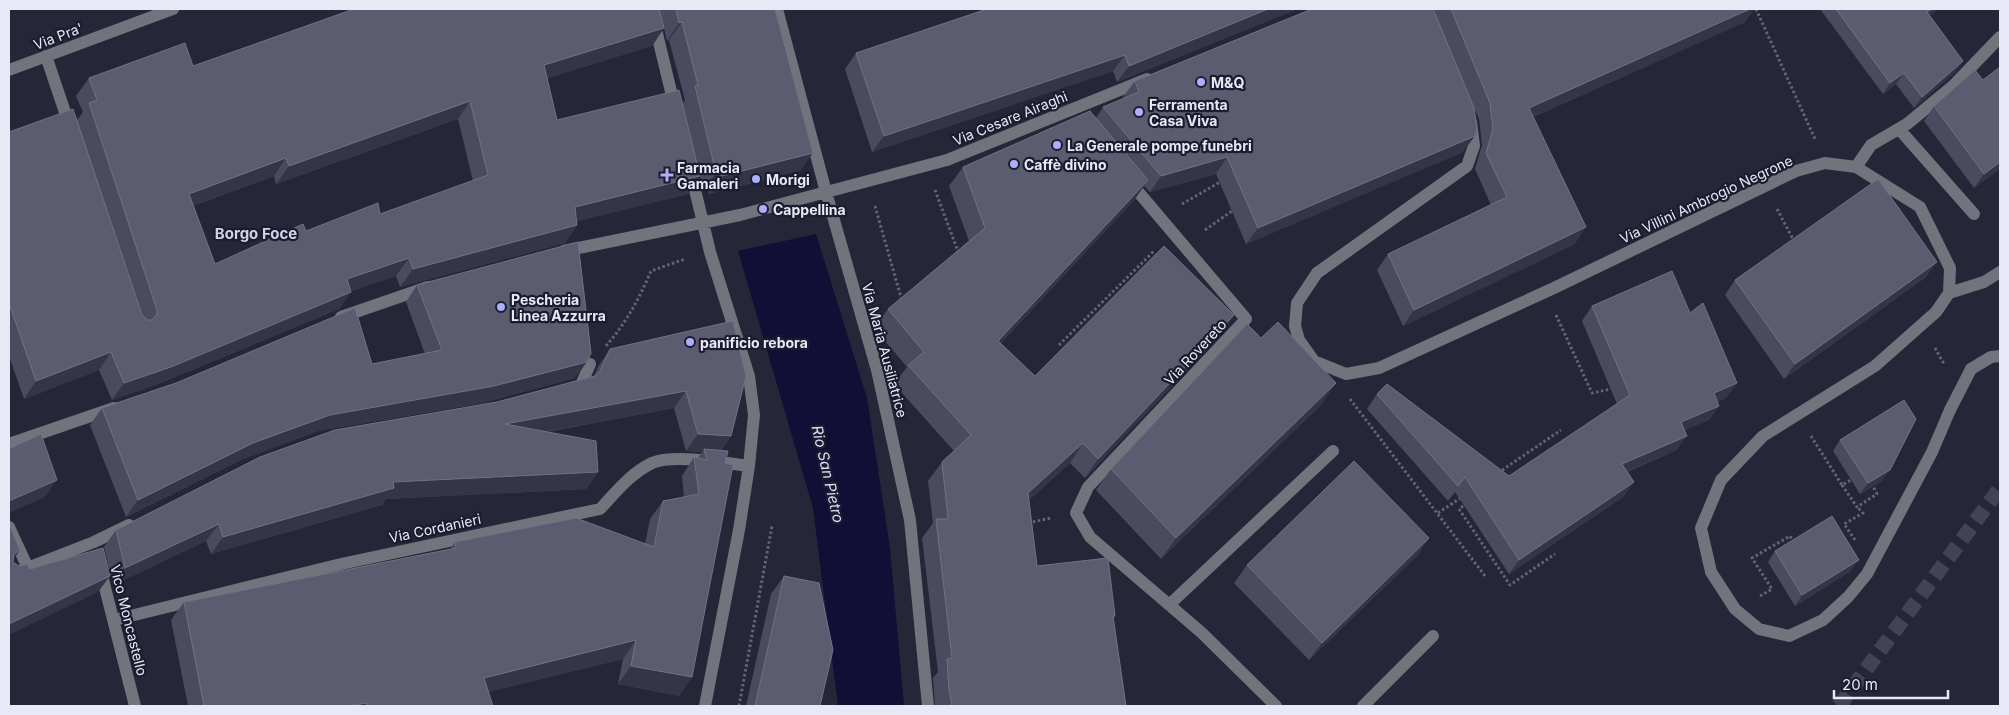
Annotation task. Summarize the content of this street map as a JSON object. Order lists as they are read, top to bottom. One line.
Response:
{"streets":{"street":["Via Pra'","Via Cesare Airaghi","Via Villini Ambrogio Negrone","Via Maria Ausiliatrice","Via Rovereto","Via Cordanieri","Vico Moncastello"]},"crossings":[["Via Cesare Airaghi","Via Maria Ausiliatrice"],["Via Cordanieri","Vico Moncastello"]],"districts":["Borgo Foce"],"water":["Rio San Pietro"],"places":{"other":["M&Q","Ferramenta Casa Viva","La Generale pompe funebri","Caffè divino","Morigi","Cappellina","Pescheria Linea Azzurra","panificio rebora"],"health":["Farmacia Gamaleri"]},"scale_bar":"20 m"}
